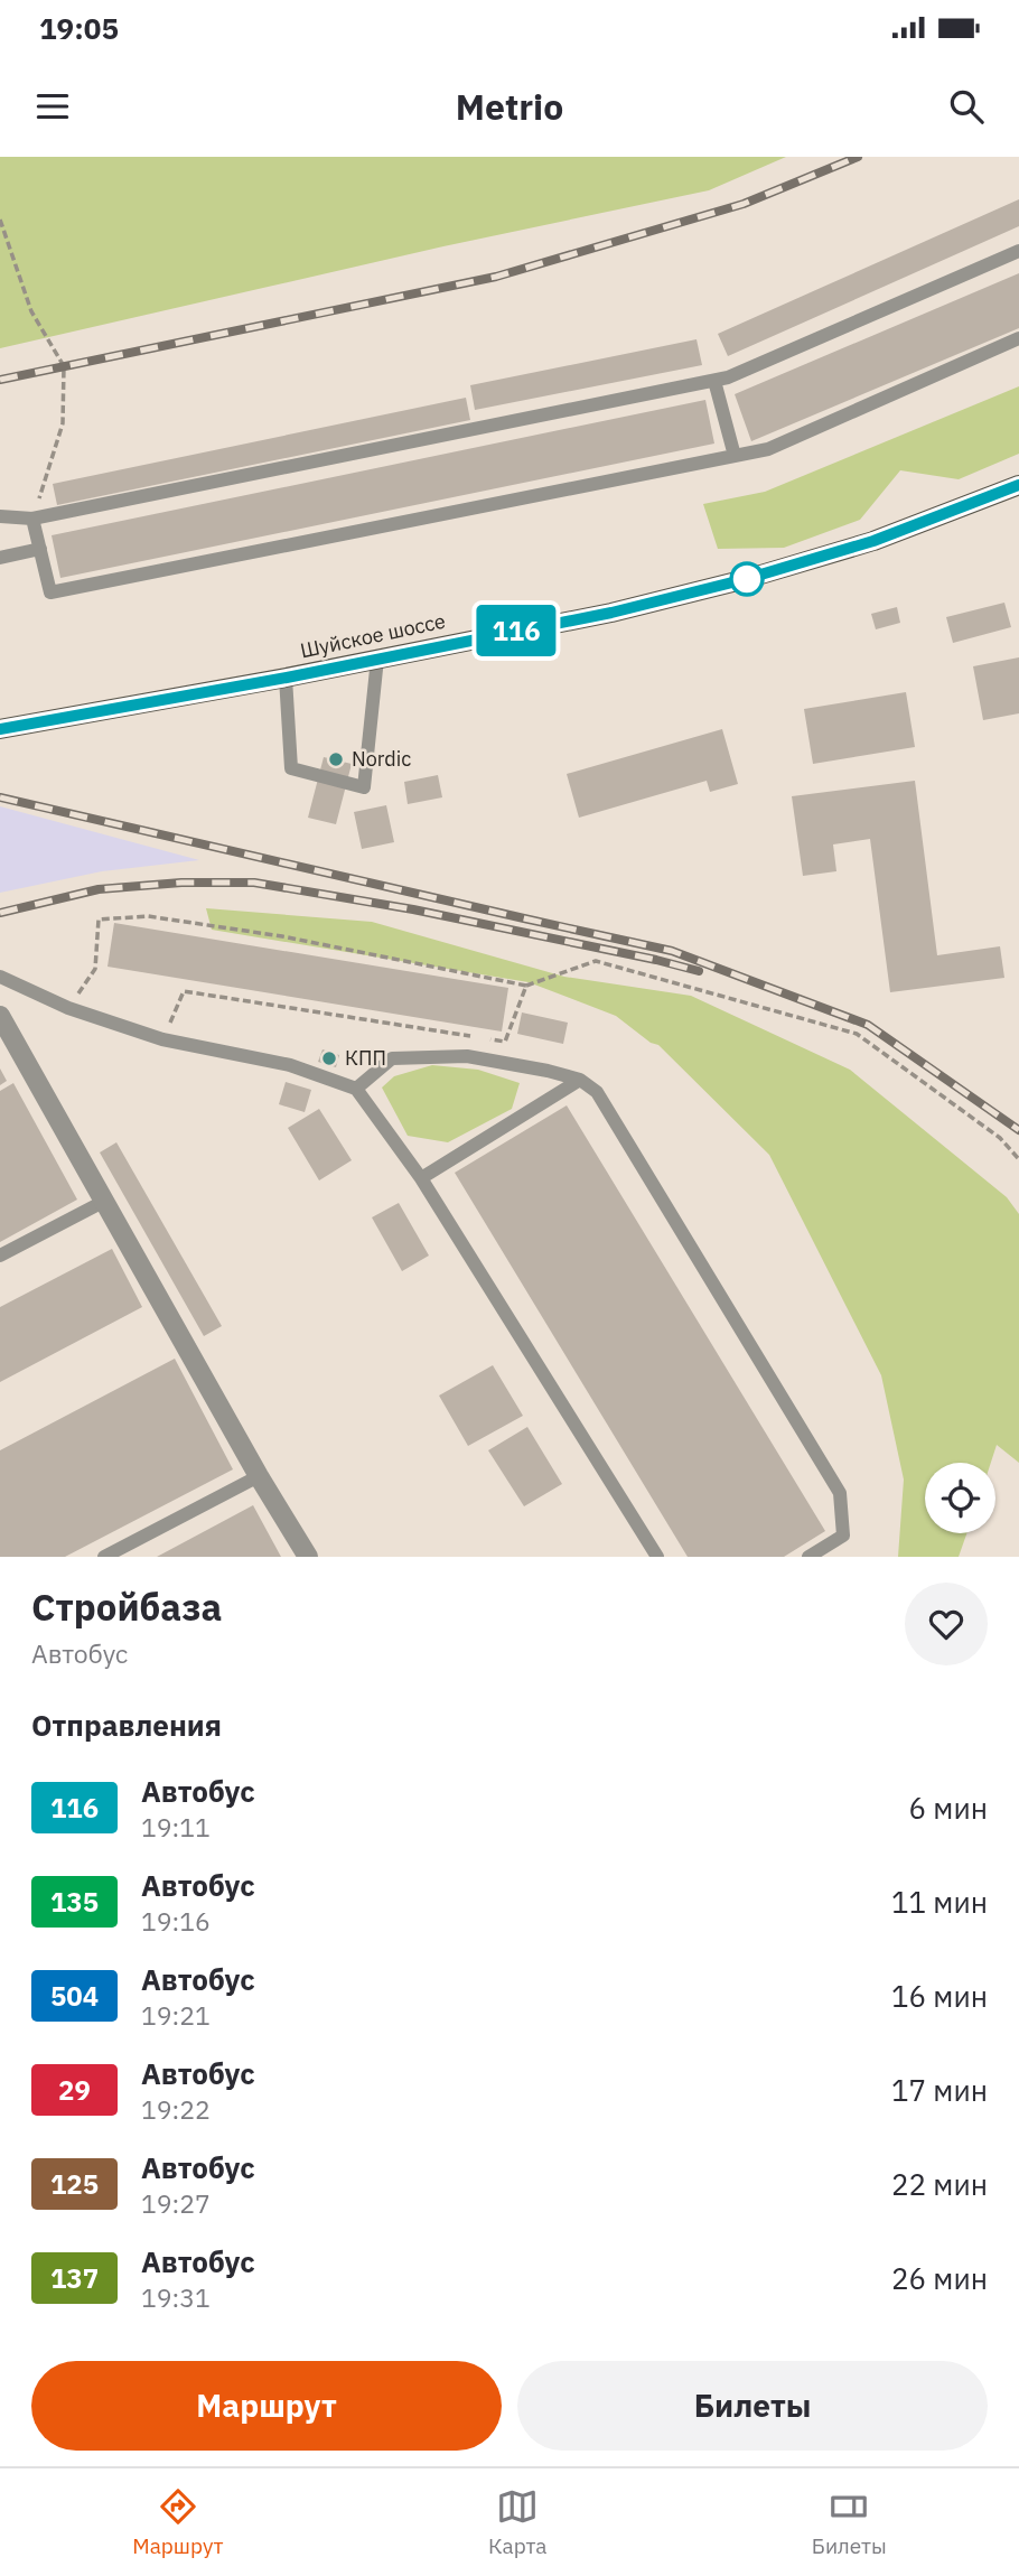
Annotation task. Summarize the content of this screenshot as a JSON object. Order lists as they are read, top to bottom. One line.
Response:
{"streets":{"main road":["Шуйское шоссе"]},"places":["Nordic","КПП"],"lines":["bus line 116"],"page":{"status":"19:05","header":"Metrio","on_map":"116","heading":[["Стройбаза","Автобус"],"Отправления"],"list":[{"mark":"116","name":"Автобус","note":"19:11","value":"6 мин"},{"mark":"135","name":"Автобус","note":"19:16","value":"11 мин"},{"mark":"504","name":"Автобус","note":"19:21","value":"16 мин"},{"mark":"29","name":"Автобус","note":"19:22","value":"17 мин"},{"mark":"125","name":"Автобус","note":"19:27","value":"22 мин"},{"mark":"137","name":"Автобус","note":"19:31","value":"26 мин"}],"buttons":["Маршрут","Билеты"],"tabs":["Маршрут","Карта","Билеты"]}}
